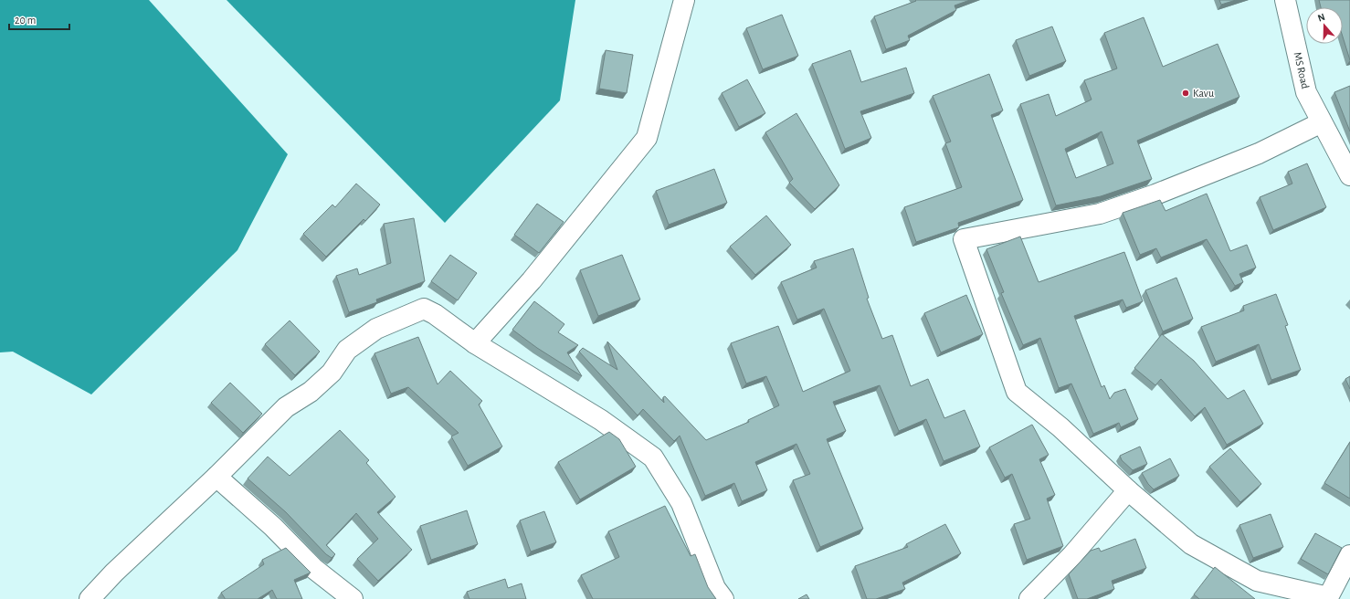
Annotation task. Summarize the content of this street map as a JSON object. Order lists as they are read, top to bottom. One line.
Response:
{"streets":{"street":["MS Road"]},"places":["Kavu"],"scale_bar":"20 m","north":"top"}
